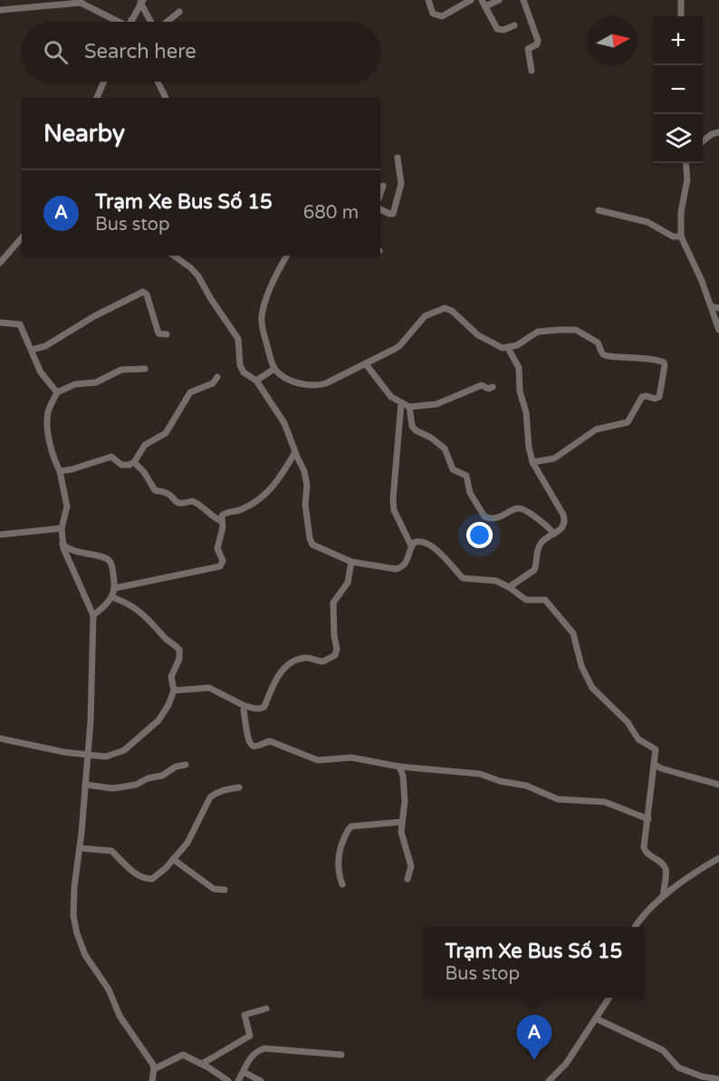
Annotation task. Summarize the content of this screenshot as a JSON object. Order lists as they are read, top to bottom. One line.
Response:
{"north":"right","page":{"map_buttons":["+","−"],"search":"Search here","heading":"Nearby","list":[{"mark":"A","name":"Trạm Xe Bus Số 15","note":"Bus stop","value":"680 m"}],"popup":["Trạm Xe Bus Số 15","Bus stop"],"pins":"A"}}
